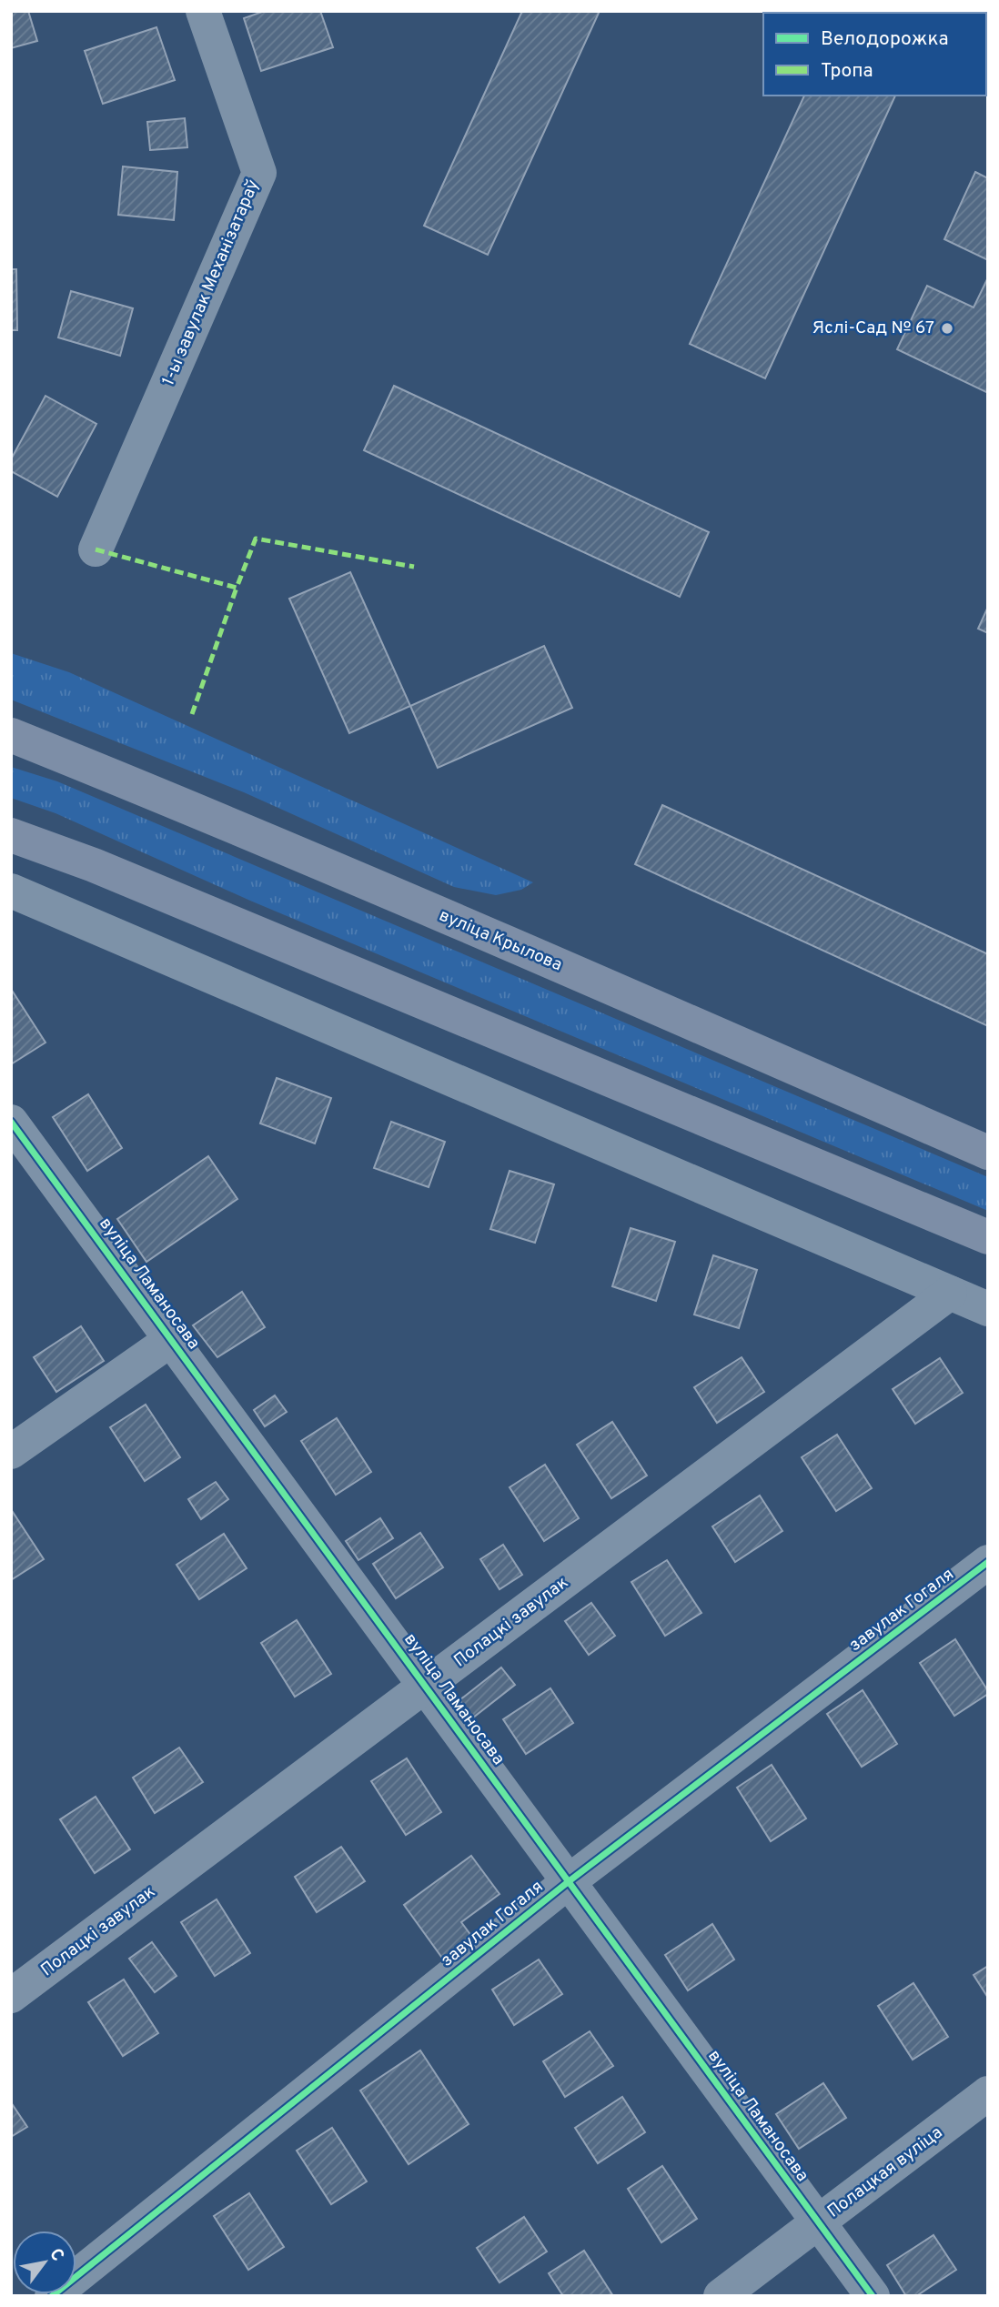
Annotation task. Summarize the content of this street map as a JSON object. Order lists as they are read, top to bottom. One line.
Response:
{"streets":{"main road":["вуліца Крылова"],"street":["1-ы завулак Механізатараў","вуліца Ламаносава","завулак Гогаля","Полацкі завулак","Полацкая вуліца"]},"crossings":[["вуліца Ламаносава","завулак Гогаля"],["вуліца Ламаносава","Полацкі завулак"],["вуліца Ламаносава","Полацкая вуліца"]],"places":["Яслі-Сад № 67"],"legend":["Велодорожка","Тропа"],"north":"top right"}
